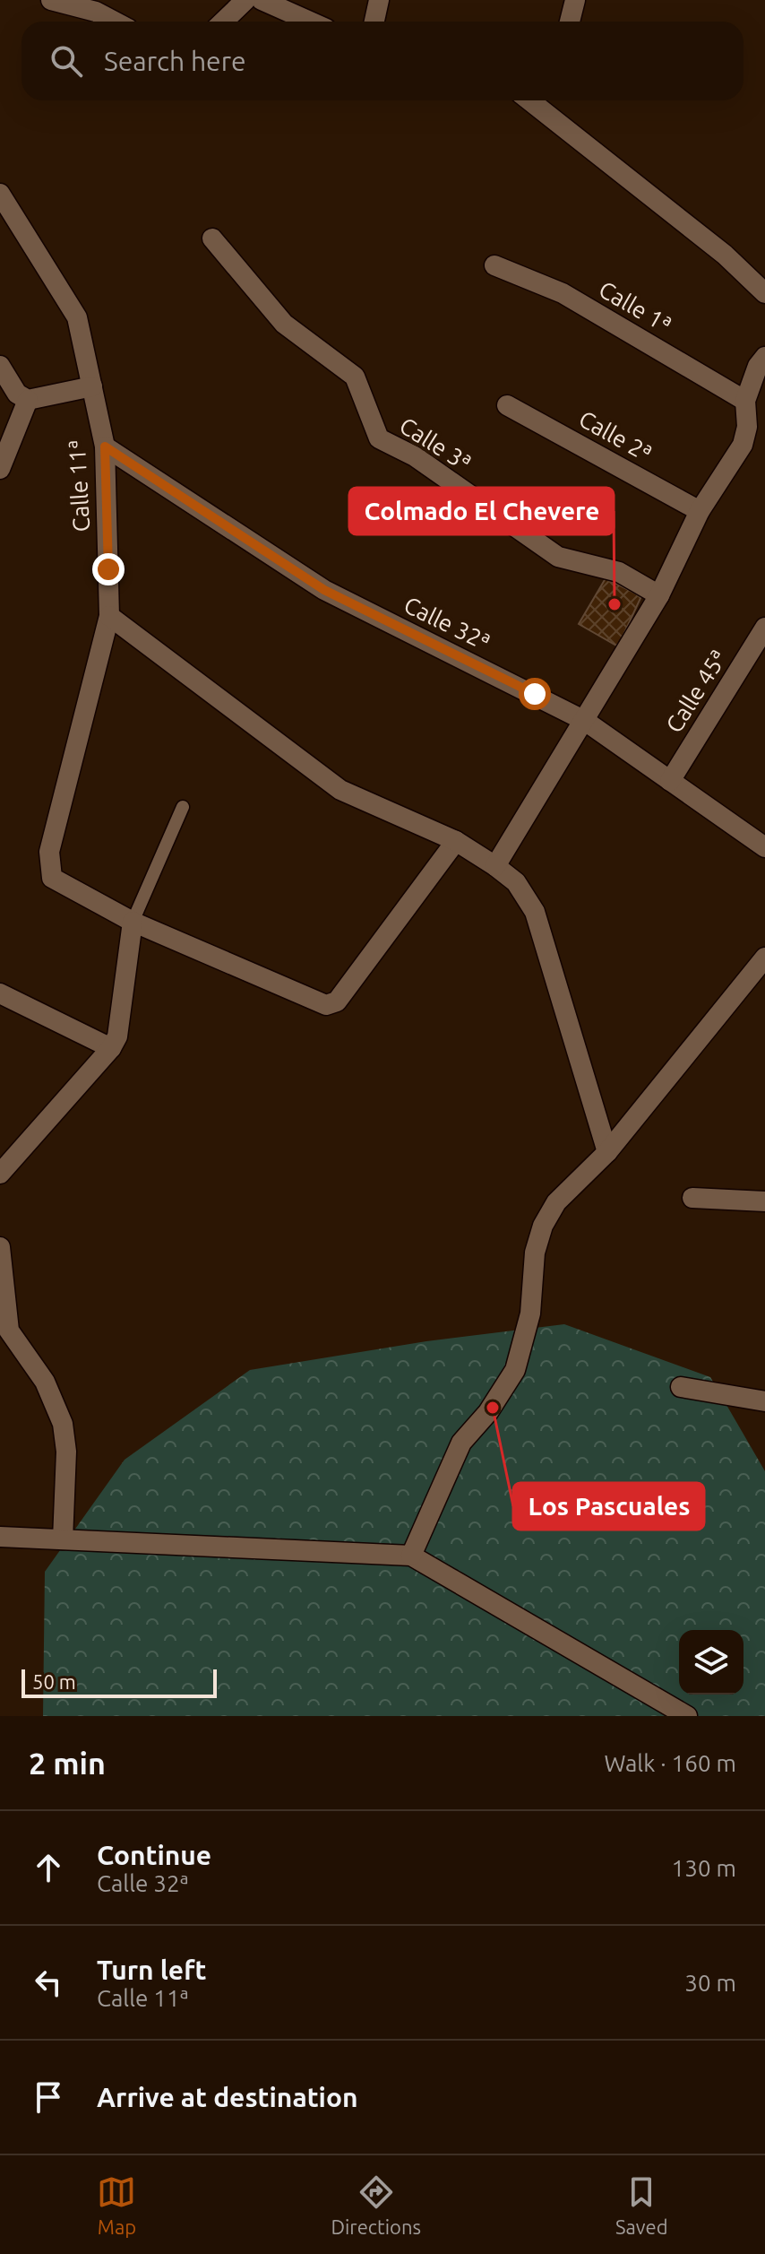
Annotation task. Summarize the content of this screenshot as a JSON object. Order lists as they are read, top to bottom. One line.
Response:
{"streets":{"street":["Calle 1ª","Calle 2ª","Calle 3ª","Calle 11ª","Calle 32ª","Calle 45ª"]},"crossings":[["Calle 11ª","Calle 32ª"],["Calle 32ª","Calle 45ª"]],"places":["Colmado El Chevere","Los Pascuales"],"scale_bar":"50 m","page":{"search":"Search here","scale":"50 m","heading":["2 min","Walk · 160 m"],"list":[["Continue","Calle 32ª","130 m"],["Turn left","Calle 11ª","30 m"],"Arrive at destination"],"nav":["Map","Directions","Saved"]}}
